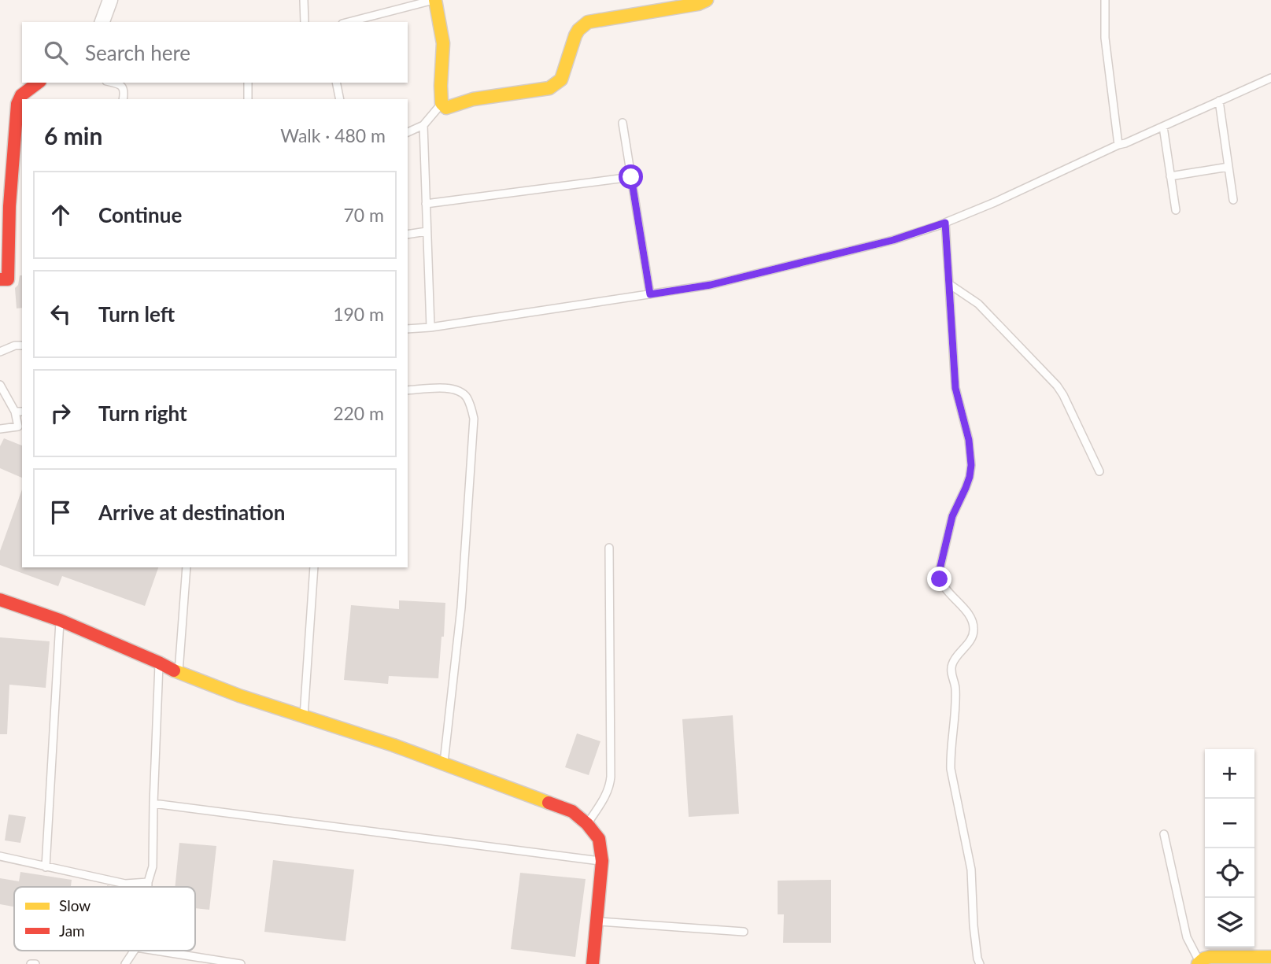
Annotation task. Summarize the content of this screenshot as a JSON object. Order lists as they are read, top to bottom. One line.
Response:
{"legend":["Slow","Jam"],"page":{"search":"Search here","heading":["6 min","Walk · 480 m"],"list":[["Continue","70 m"],["Turn left","190 m"],["Turn right","220 m"],"Arrive at destination"],"map_buttons":["+","−"]}}
